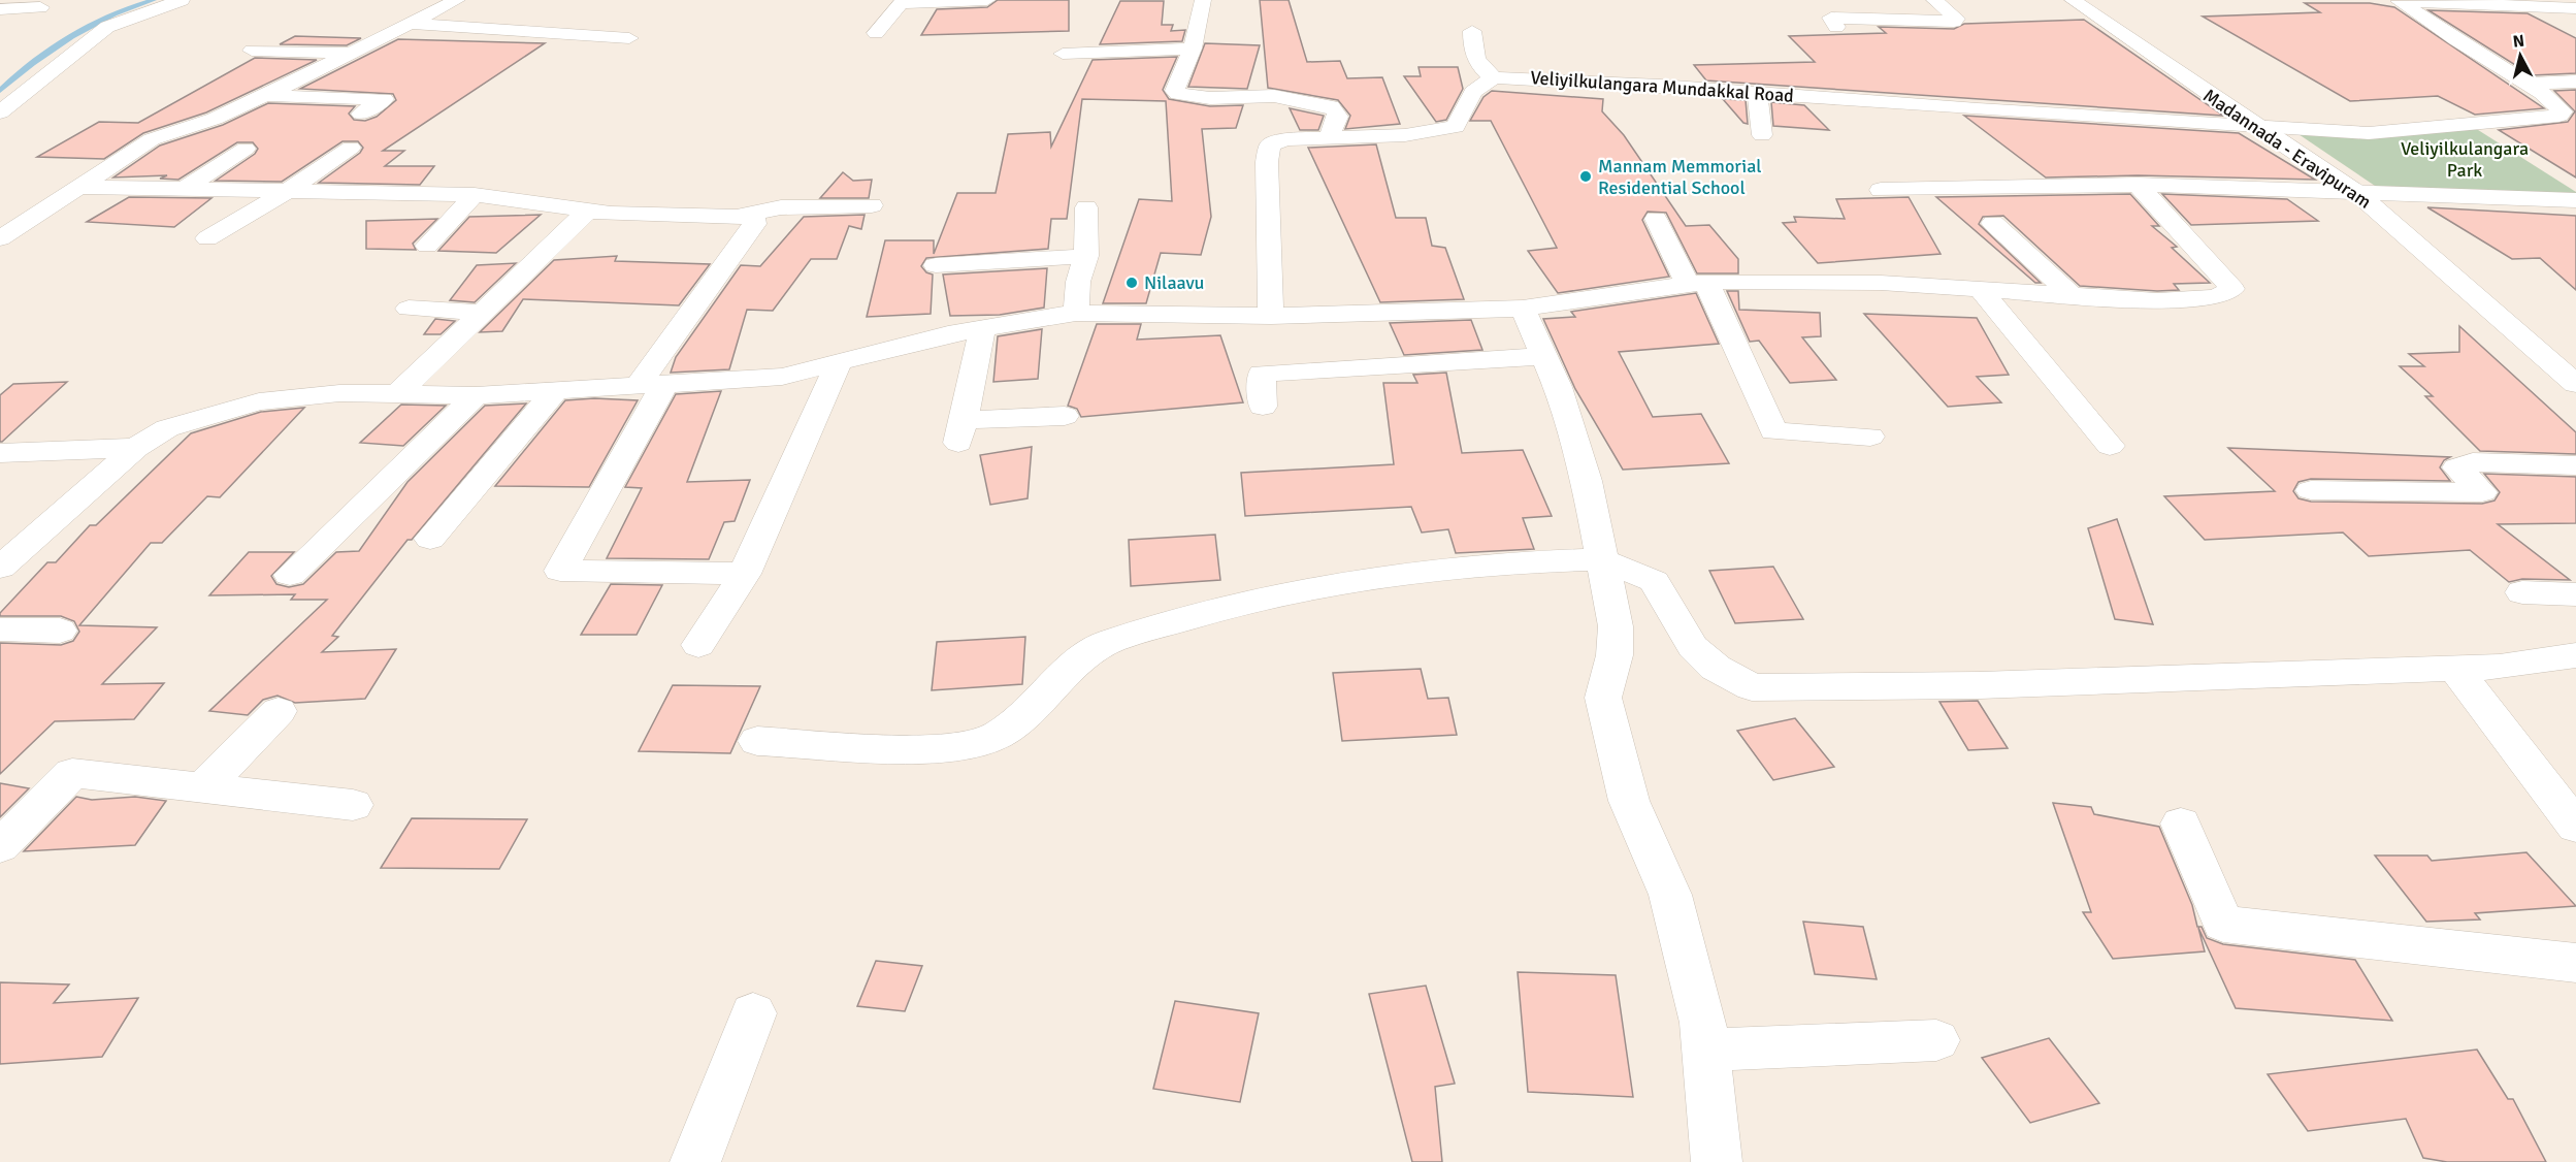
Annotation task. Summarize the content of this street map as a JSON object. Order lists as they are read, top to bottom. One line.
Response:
{"streets":{"street":["Veliyilkulangara Mundakkal Road","Madannada - Eravipuram"]},"crossings":[["Veliyilkulangara Mundakkal Road","Madannada - Eravipuram"]],"parks":["Veliyilkulangara Park"],"places":["Mannam Memmorial Residential School","Nilaavu"],"north":"top"}
